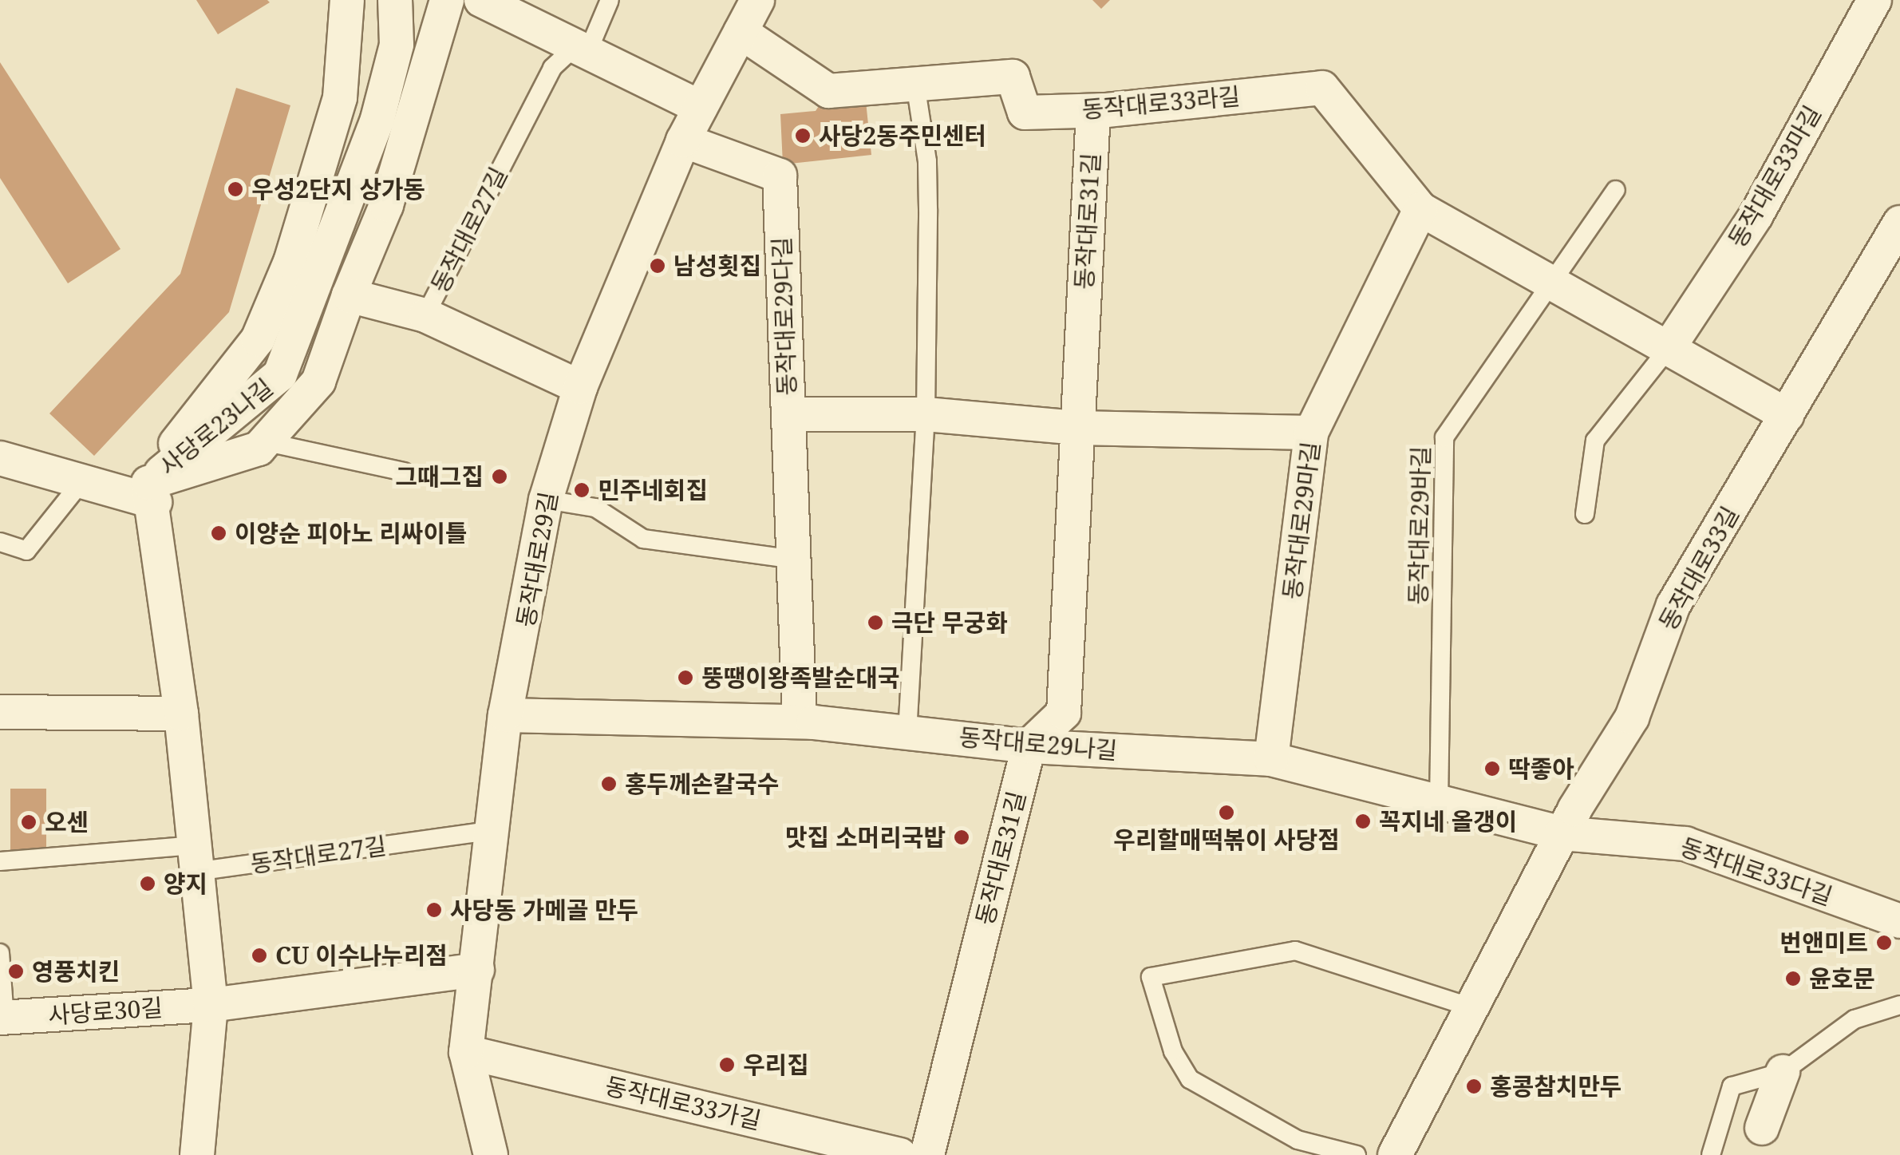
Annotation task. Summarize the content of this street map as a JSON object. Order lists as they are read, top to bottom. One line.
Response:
{"streets":{"street":["동작대로33라길","동작대로33마길","동작대로31길","동작대로27길","동작대로29다길","사당로23나길","동작대로29마길","동작대로29길","동작대로33길","동작대로29나길","동작대로33다길","사당로30길","동작대로33가길"],"lane":["동작대로29바길"]},"crossings":[["동작대로33라길","동작대로33마길"],["동작대로33라길","동작대로31길"],["동작대로33라길","동작대로29마길"],["동작대로33라길","동작대로29바길"],["동작대로33라길","동작대로29길"],["동작대로33라길","동작대로33길"],["동작대로31길","동작대로29나길"],["동작대로27길","동작대로29길"],["동작대로29다길","동작대로29길"],["동작대로29다길","동작대로29나길"],["동작대로29마길","동작대로29나길"],["동작대로29바길","동작대로29나길"],["동작대로29길","동작대로29나길"],["동작대로29길","동작대로33가길"],["동작대로33길","동작대로29나길"],["동작대로33길","동작대로33다길"],["동작대로29나길","동작대로33다길"]],"places":["사당2동주민센터","우성2단지 상가동","남성횟집","그때그집","민주네회집","이양순 피아노 리싸이틀","극단 무궁화","뚱땡이왕족발순대국","딱좋아","홍두께손칼국수","우리할매떡볶이 사당점","꼭지네 올갱이","오센","맛집 소머리국밥","양지","사당동 가메골 만두","번앤미트","CU 이수나누리점","영풍치킨","윤호문","우리집","홍콩참치만두"]}
